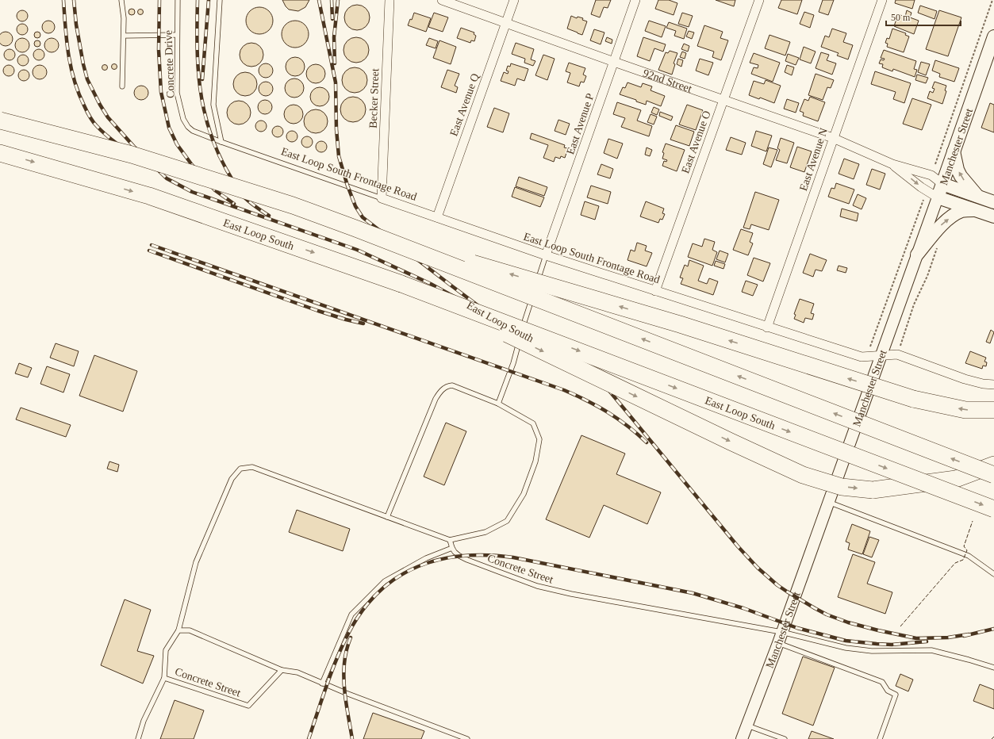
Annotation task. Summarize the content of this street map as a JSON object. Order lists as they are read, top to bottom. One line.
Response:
{"streets":{"highway":["East Loop South"],"main road":["92nd Street","Manchester Street"],"street":["Becker Street","East Avenue Q","East Avenue P","East Avenue O","East Avenue N","East Loop South Frontage Road"],"lane":["Concrete Drive","Concrete Street"]},"crossings":[["Concrete Drive","East Loop South Frontage Road"],["92nd Street","East Avenue Q"],["92nd Street","East Avenue P"],["92nd Street","East Avenue O"],["92nd Street","Manchester Street"],["92nd Street","East Avenue N"],["Becker Street","East Loop South Frontage Road"],["East Avenue Q","East Loop South Frontage Road"],["East Avenue P","East Loop South Frontage Road"],["East Avenue O","East Loop South Frontage Road"],["Manchester Street","East Loop South Frontage Road"],["Manchester Street","Concrete Street"],["East Avenue N","East Loop South Frontage Road"]],"scale_bar":"50 m"}
